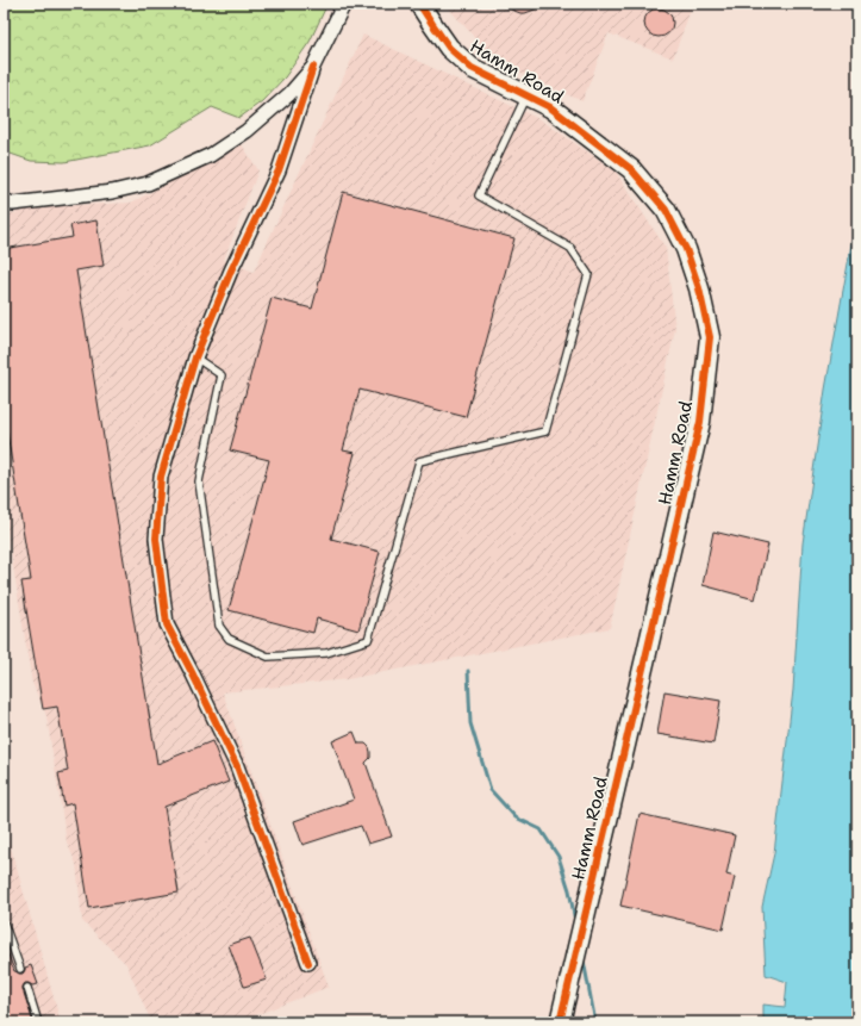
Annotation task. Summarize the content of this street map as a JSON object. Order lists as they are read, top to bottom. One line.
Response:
{"streets":{"main road":["Hamm Road"]}}
